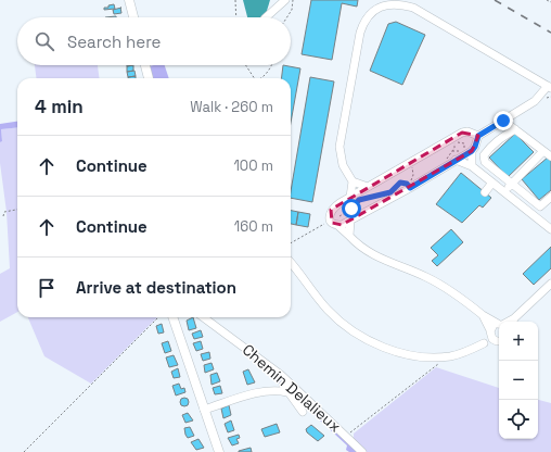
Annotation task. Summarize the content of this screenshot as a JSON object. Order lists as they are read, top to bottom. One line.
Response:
{"streets":{"street":["Chemin Delalieux"]},"page":{"search":"Search here","heading":["4 min","Walk · 260 m"],"list":[["Continue","100 m"],["Continue","160 m"],"Arrive at destination"],"map_buttons":["+","−"]}}
